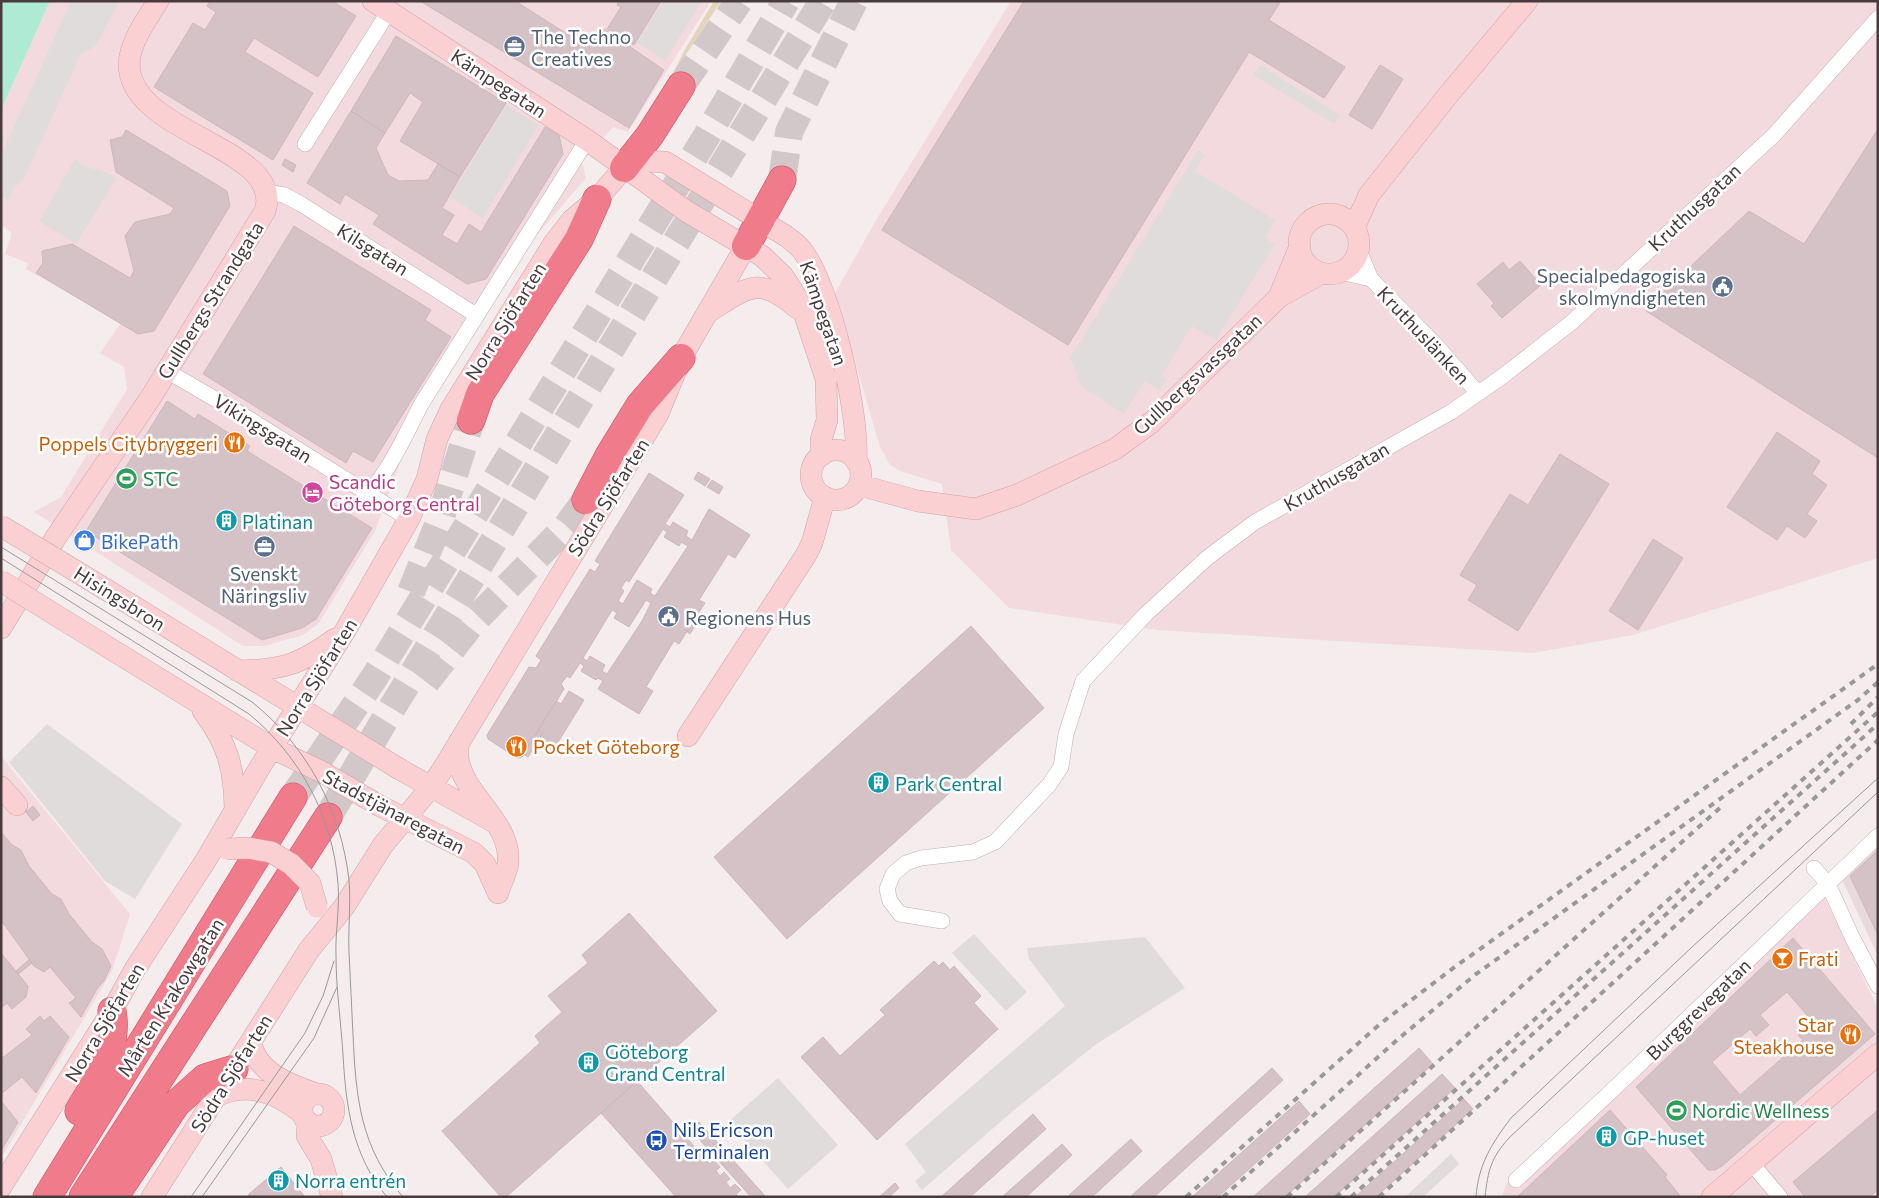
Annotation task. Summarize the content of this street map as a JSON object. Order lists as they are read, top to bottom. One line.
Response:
{"streets":{"highway":["Mårten Krakowgatan"],"main road":["Kämpegatan","Gullbergs Strandgata","Norra Sjöfarten","Gullbergsvassgatan","Södra Sjöfarten","Hisingsbron","Stadstjänaregatan"],"street":["Kruthusgatan","Kilsgatan","Kruthuslänken","Vikingsgatan","Burggrevegatan"]},"crossings":[["Kämpegatan","Norra Sjöfarten"],["Kämpegatan","Gullbergsvassgatan"],["Kämpegatan","Södra Sjöfarten"],["Kruthusgatan","Kruthuslänken"],["Kilsgatan","Gullbergs Strandgata"],["Gullbergs Strandgata","Vikingsgatan"],["Norra Sjöfarten","Vikingsgatan"],["Norra Sjöfarten","Södra Sjöfarten"],["Norra Sjöfarten","Hisingsbron"],["Norra Sjöfarten","Stadstjänaregatan"],["Kruthuslänken","Gullbergsvassgatan"],["Södra Sjöfarten","Stadstjänaregatan"],["Hisingsbron","Stadstjänaregatan"]],"places":{"office":["The Techno Creatives","Svenskt Näringsliv"],"public building":["Specialpedagogiska skolmyndigheten","Regionens Hus"],"restaurant":["Poppels Citybryggeri","Pocket Göteborg","Star Steakhouse"],"sports":["STC","Nordic Wellness"],"hotel":["Scandic Göteborg Central"],"building":["Platinan","Park Central","Göteborg Grand Central","GP-huset","Norra entrén"],"shop":["BikePath"],"bar":["Frati"],"bus stop":["Nils Ericson Terminalen"]}}
